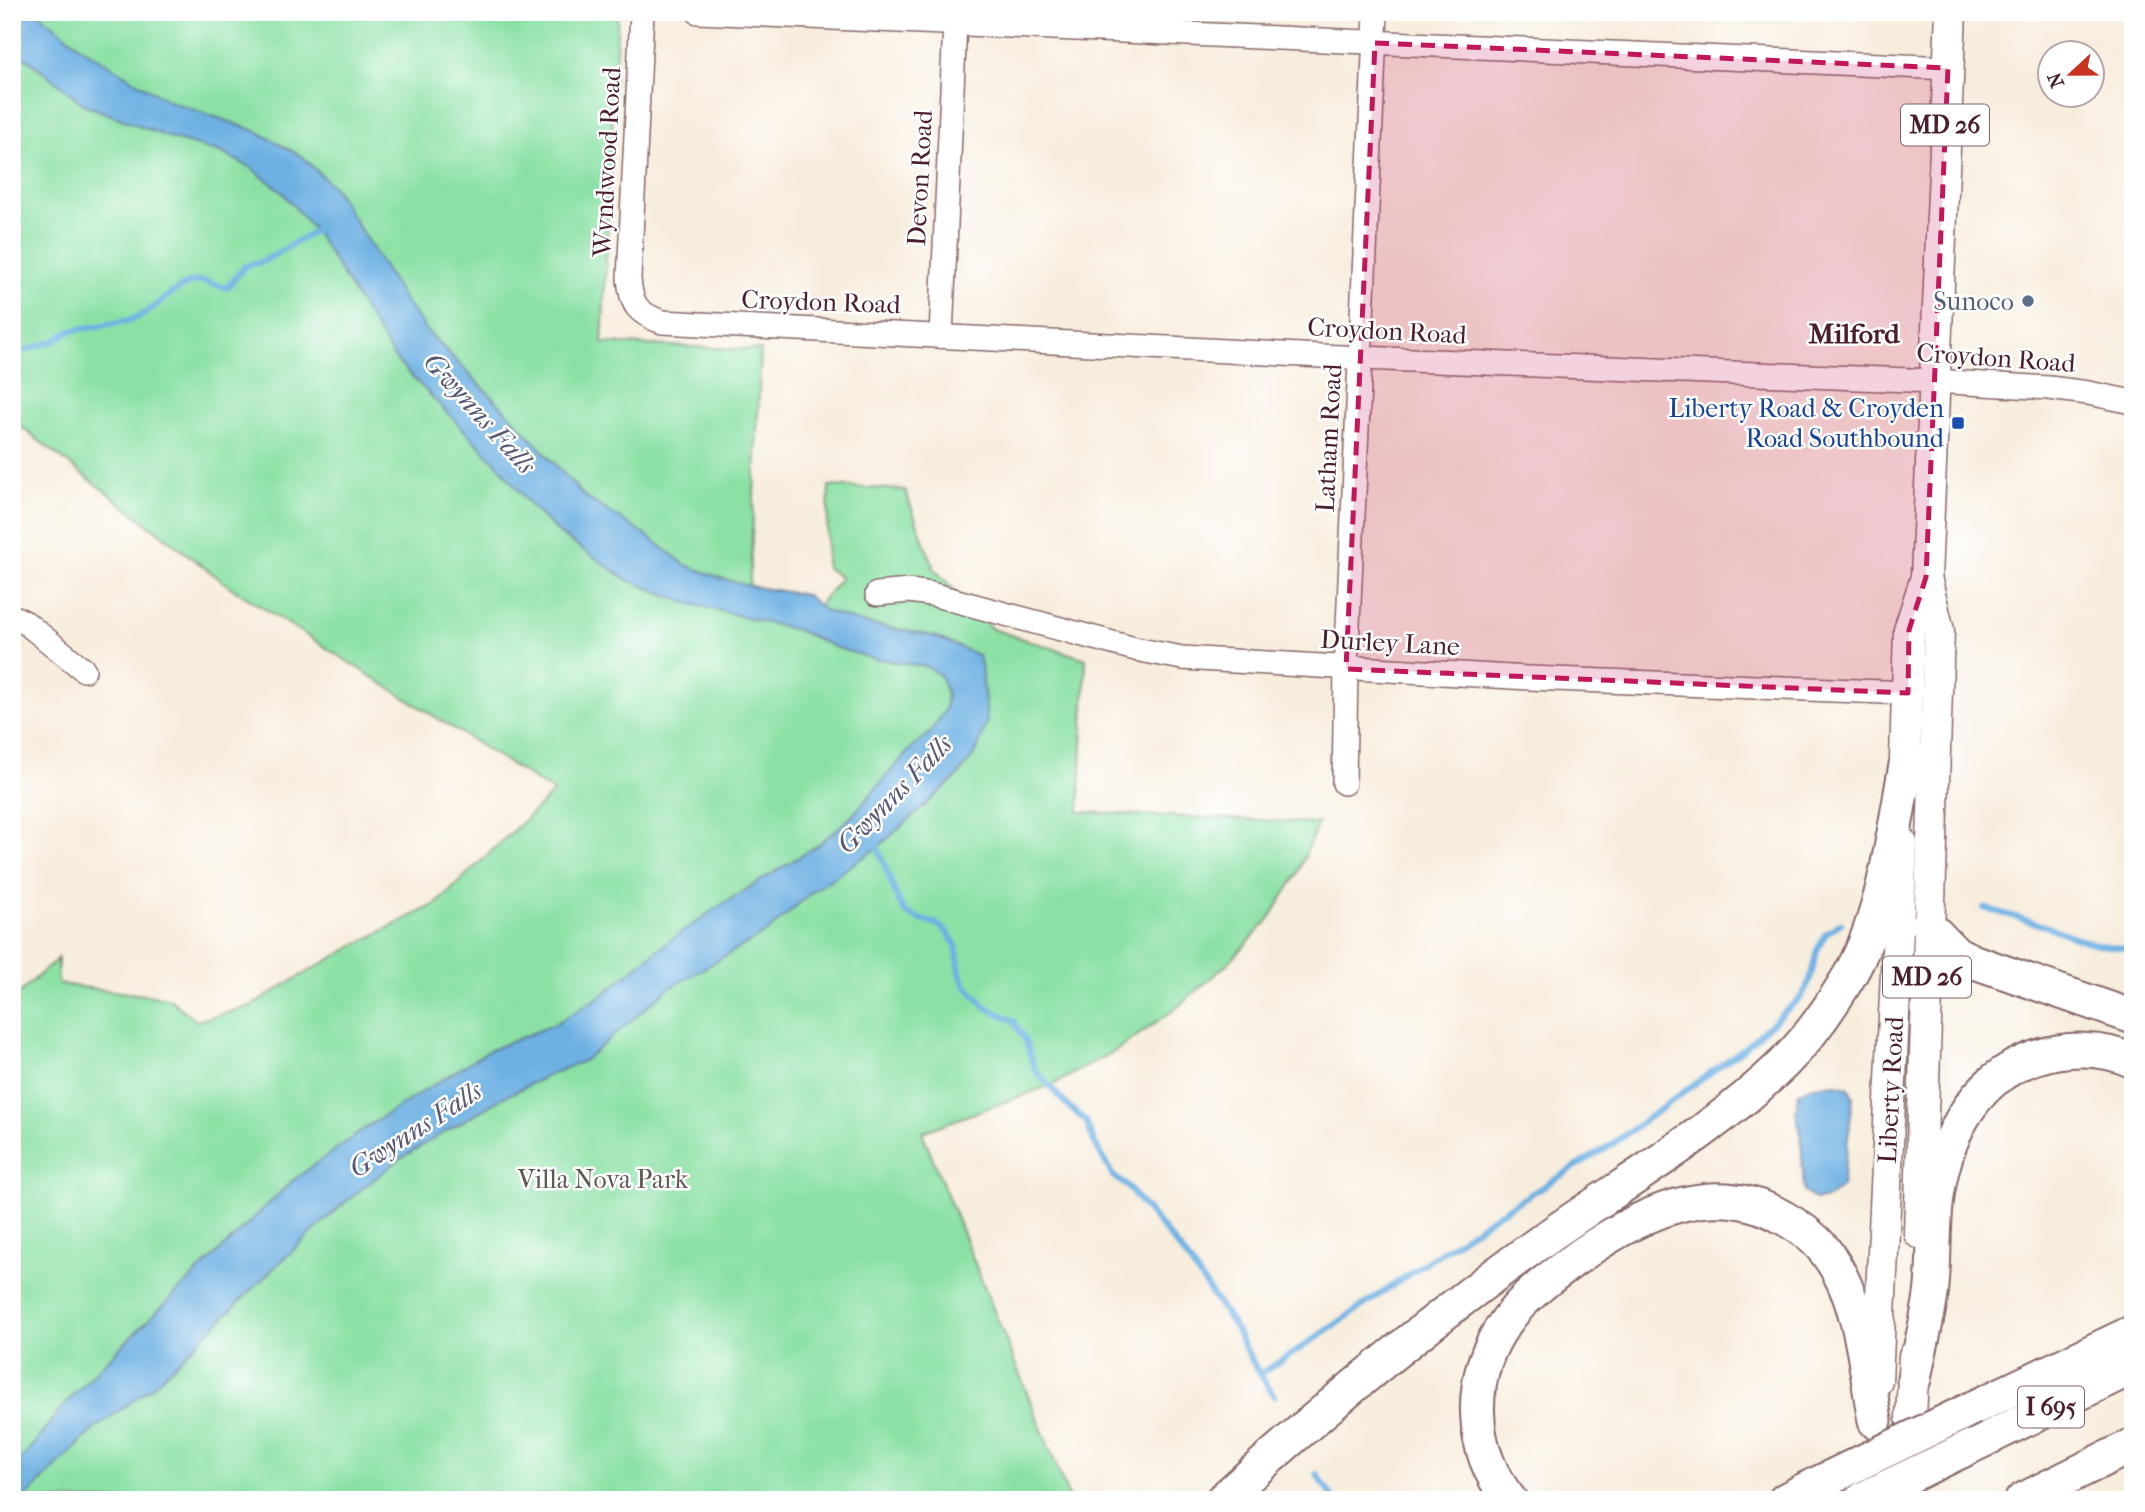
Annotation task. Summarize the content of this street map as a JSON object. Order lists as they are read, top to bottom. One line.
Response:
{"streets":{"highway":["I 695"],"main road":["MD 26","Liberty Road"],"street":["Wyndwood Road","Devon Road","Croydon Road","Latham Road","Durley Lane"]},"crossings":[["Wyndwood Road","Croydon Road"],["Devon Road","Croydon Road"],["Croydon Road","Latham Road"],["Croydon Road","Liberty Road"],["Latham Road","Durley Lane"],["Durley Lane","Liberty Road"]],"districts":["Milford"],"water":["Gwynns Falls"],"parks":["Villa Nova Park"],"places":{"other":["Sunoco"],"transit":["Liberty Road & Croyden Road Southbound"]},"north":"left"}
